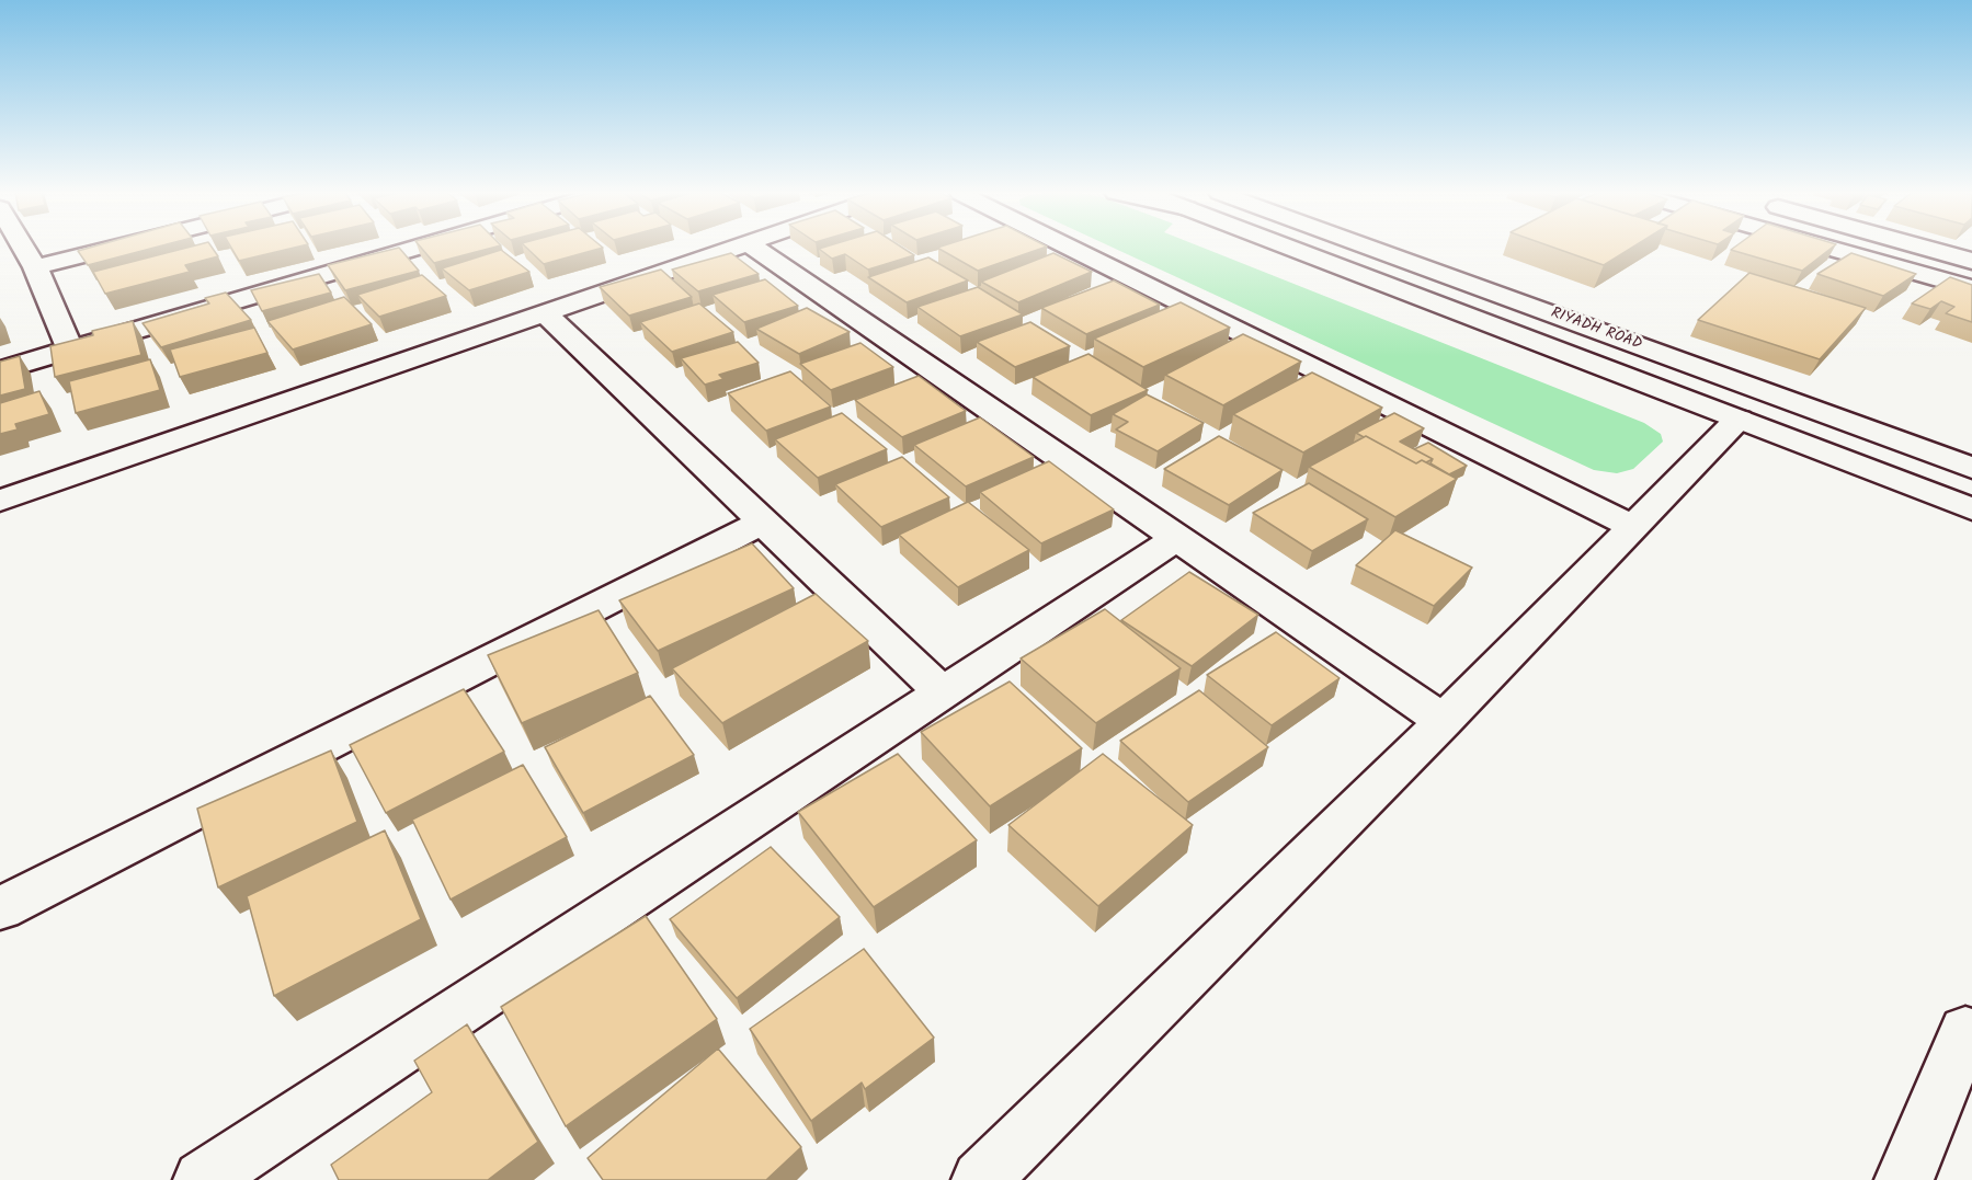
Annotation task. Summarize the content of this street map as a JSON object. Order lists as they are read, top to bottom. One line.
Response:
{"streets":{"street":["RIYADH ROAD"]}}
